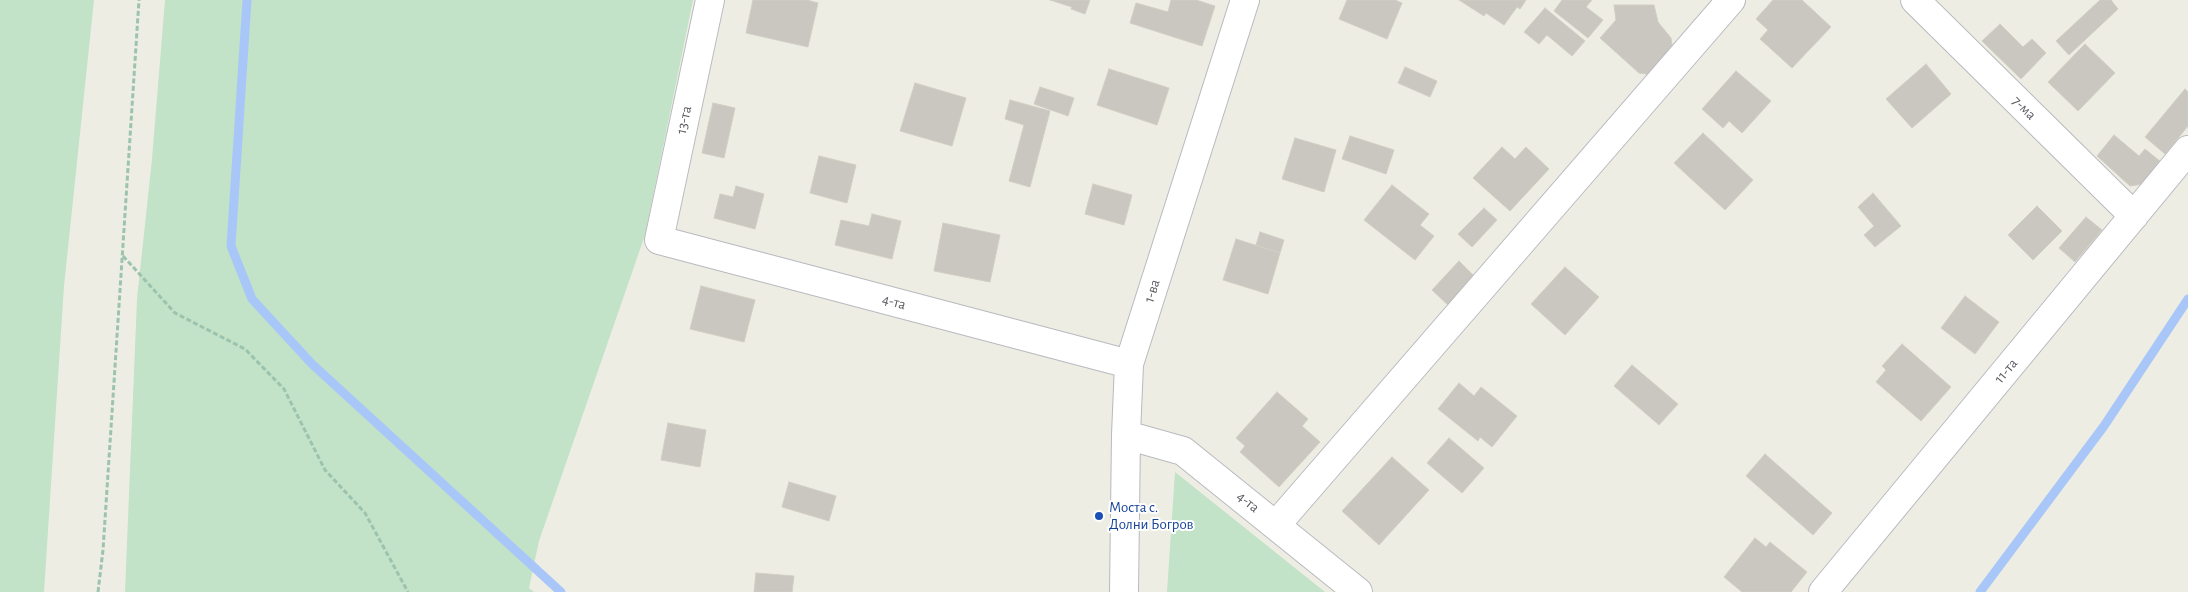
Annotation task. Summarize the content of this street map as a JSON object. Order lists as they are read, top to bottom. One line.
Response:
{"streets":{"street":["7-ма","13-та","1-ва","4-та","11-та"]},"crossings":[["7-ма","11-та"],["13-та","4-та"],["1-ва","4-та"]],"places":["Моста с. Долни Богров"]}
